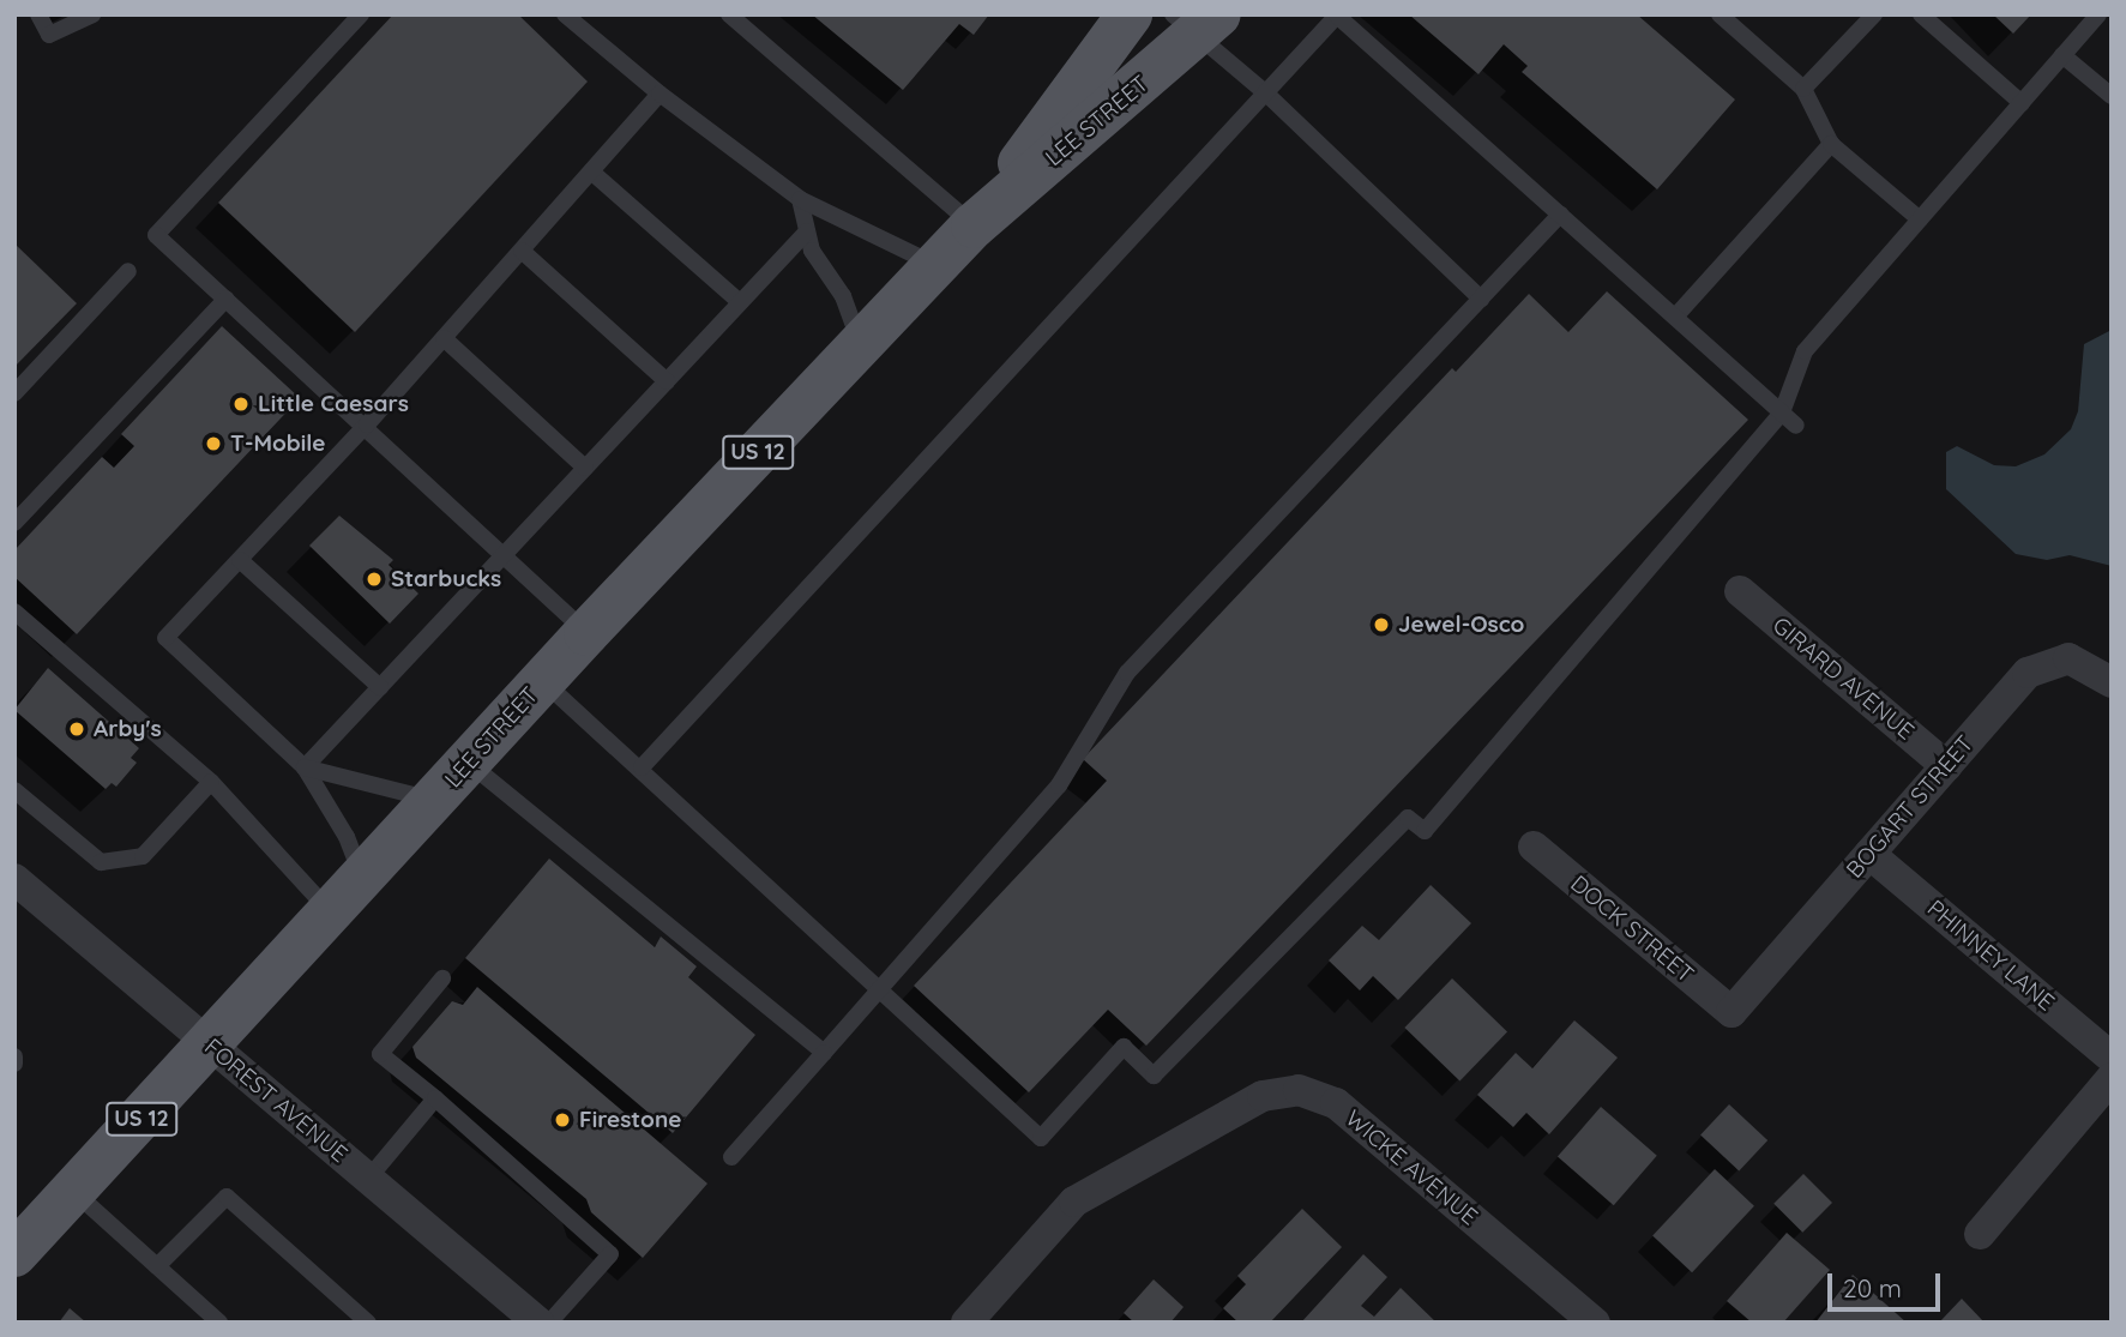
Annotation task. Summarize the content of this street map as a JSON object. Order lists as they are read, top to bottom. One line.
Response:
{"streets":{"main road":["LEE STREET","US 12"],"street":["GIRARD AVENUE","BOGART STREET","DOCK STREET","PHINNEY LANE","FOREST AVENUE","WICKE AVENUE"]},"crossings":[["LEE STREET","FOREST AVENUE"],["GIRARD AVENUE","BOGART STREET"],["BOGART STREET","DOCK STREET"],["BOGART STREET","PHINNEY LANE"]],"places":["Little Caesars","T-Mobile","Starbucks","Jewel-Osco","Arby's","Firestone"],"scale_bar":"20 m"}
